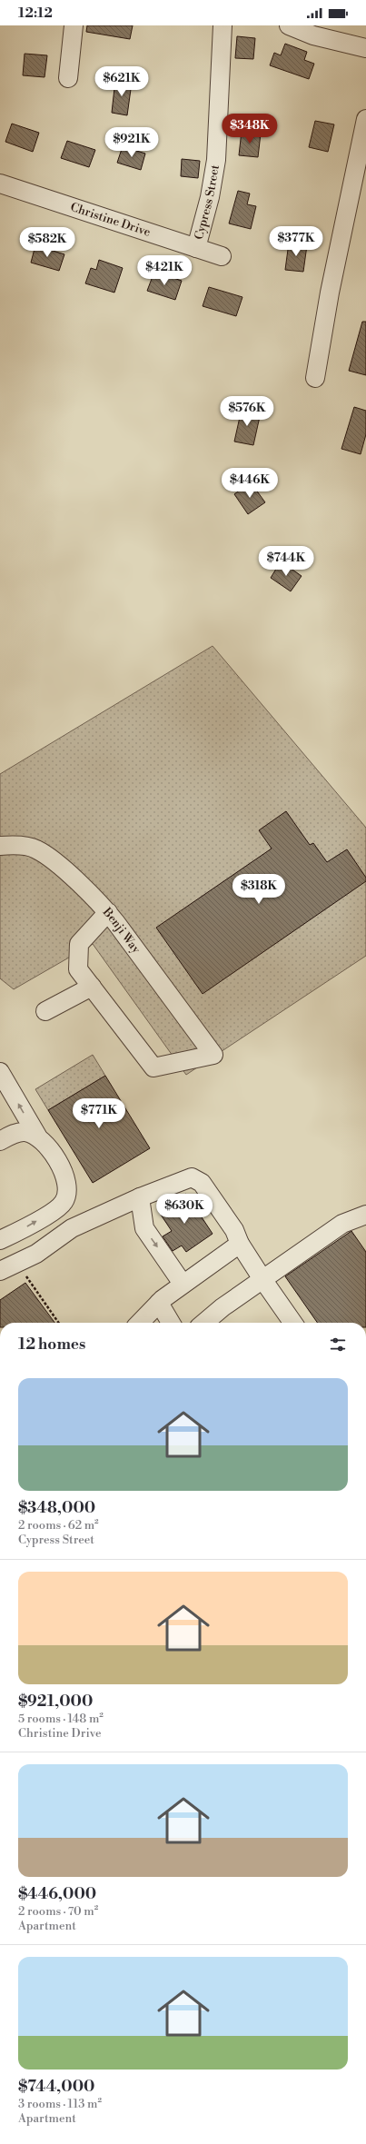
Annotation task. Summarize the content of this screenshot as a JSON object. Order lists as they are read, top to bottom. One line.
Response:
{"streets":{"street":["Cypress Street","Christine Drive","Benji Way"]},"crossings":[["Cypress Street","Christine Drive"]],"page":{"status":"12:12","price":["$621K","$348K","$921K","$377K","$582K","$421K","$576K","$446K","$744K","$318K","$771K","$630K"],"heading":"12 homes","list":[{"name":"$348,000","note":"2 rooms · 62 m² · Cypress Street"},{"name":"$921,000","note":"5 rooms · 148 m² · Christine Drive"},{"name":"$446,000","note":"2 rooms · 70 m² · Apartment"},{"name":"$744,000","note":"3 rooms · 113 m² · Apartment"}]}}
